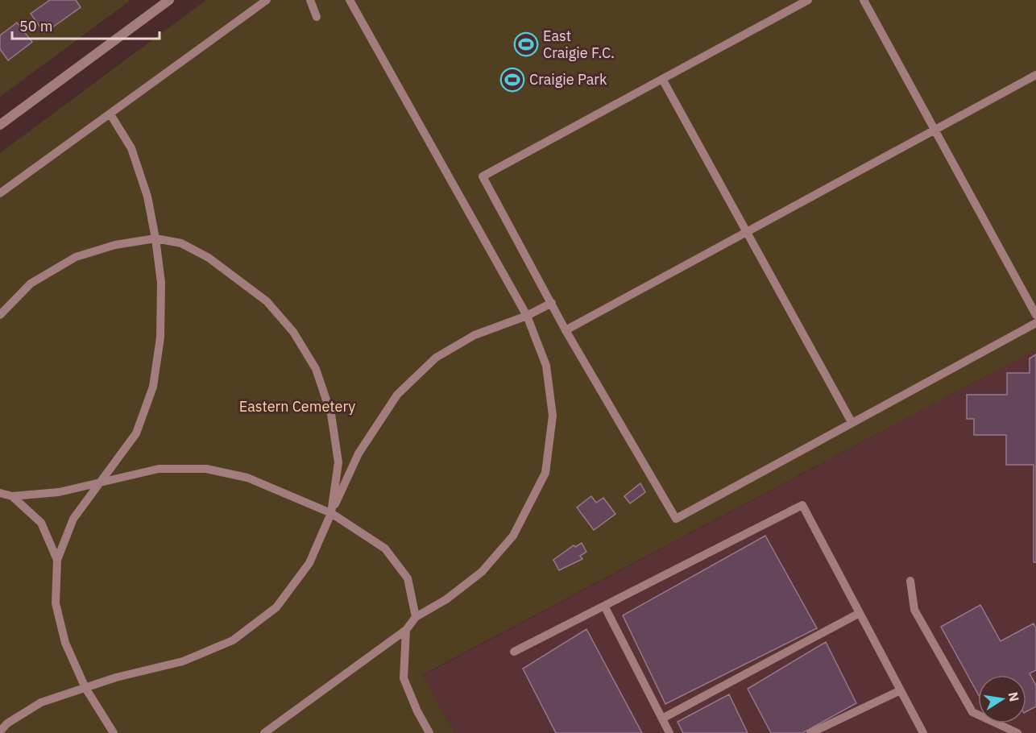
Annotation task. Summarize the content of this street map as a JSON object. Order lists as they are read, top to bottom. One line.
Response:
{"parks":["Eastern Cemetery"],"places":{"sports":["East Craigie F.C.","Craigie Park"]},"scale_bar":"50 m","north":"right"}
